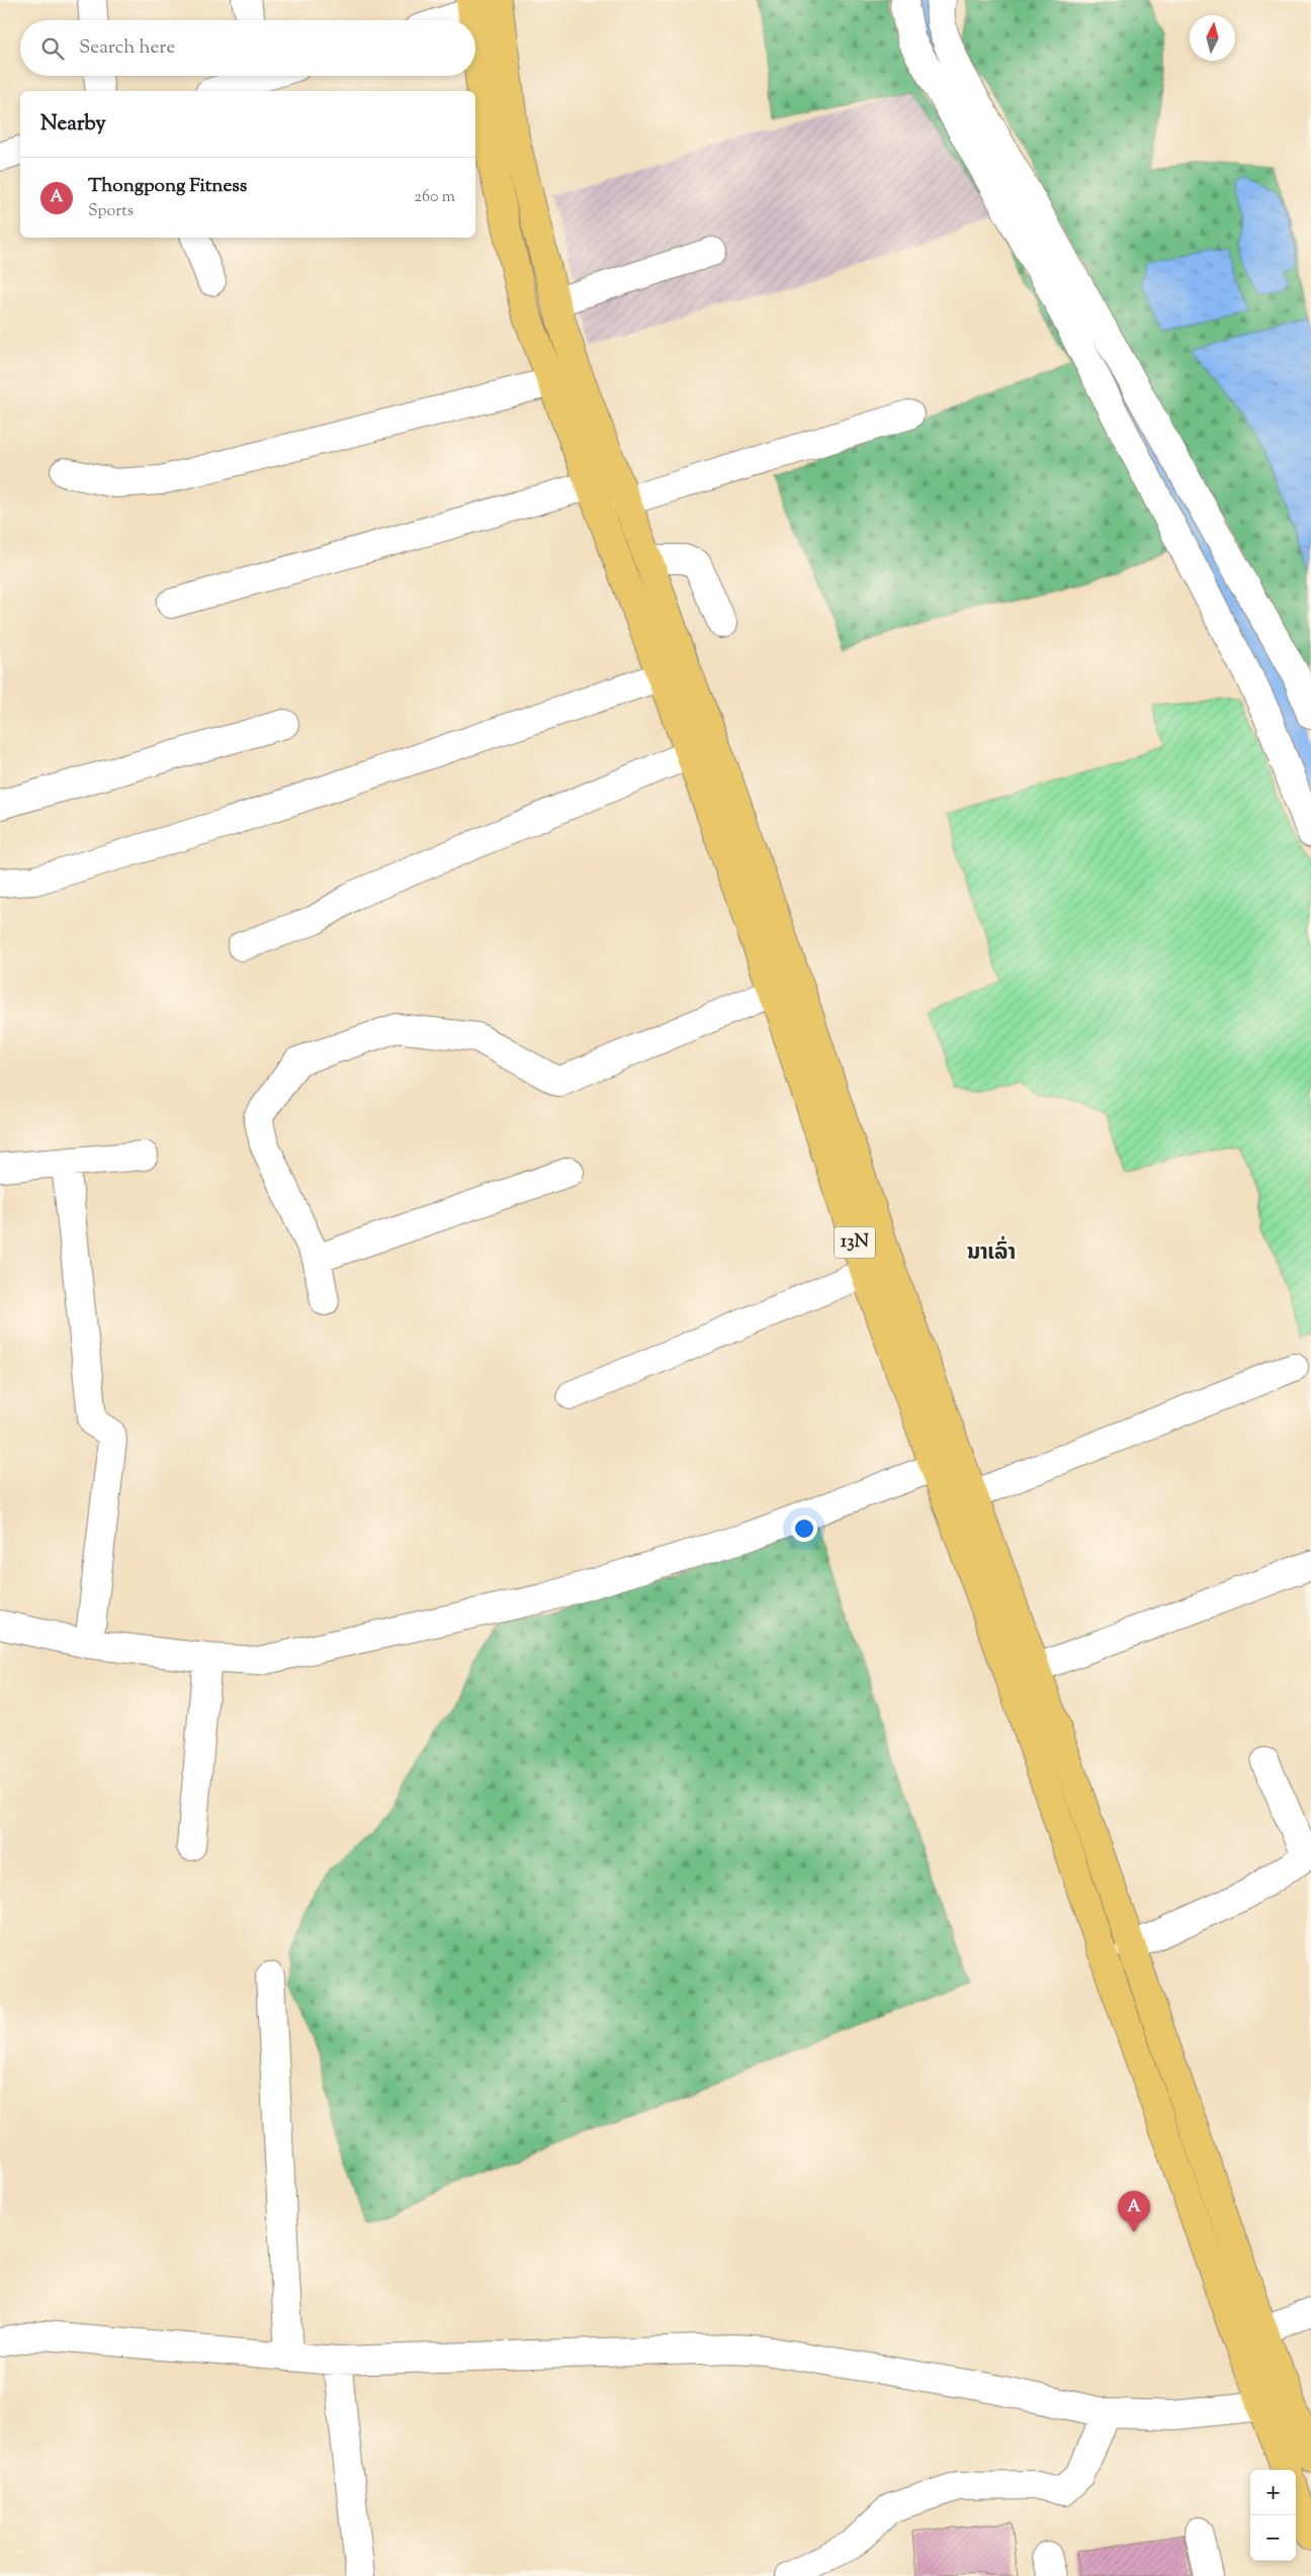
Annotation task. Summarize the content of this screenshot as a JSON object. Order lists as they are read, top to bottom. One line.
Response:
{"streets":{"highway":["13N"]},"districts":["ນາເລົ່າ"],"north":"top","page":{"search":"Search here","heading":"Nearby","list":[{"mark":"A","name":"Thongpong Fitness","note":"Sports","value":"260 m"}],"pins":"A","map_buttons":["+","−"]}}
